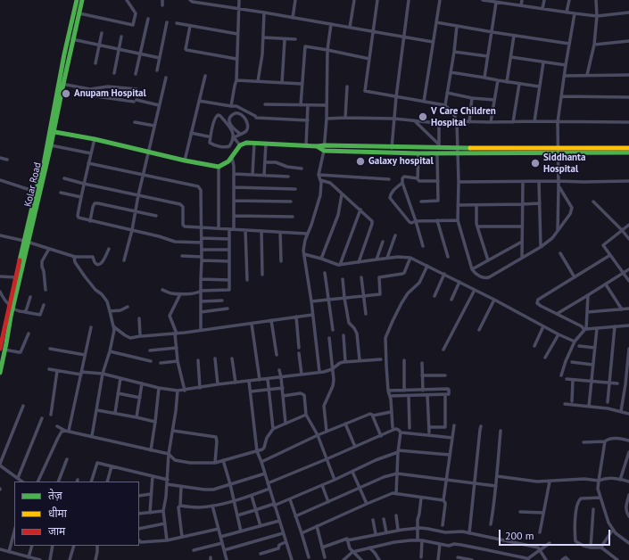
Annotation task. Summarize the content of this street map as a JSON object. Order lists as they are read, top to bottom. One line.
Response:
{"streets":{"street":["Kolar Road"]},"places":["Anupam Hospital","V Care Children Hospital","Galaxy hospital","Siddhanta Hospital"],"legend":["तेज़","धीमा","जाम"],"scale_bar":"200 m"}
